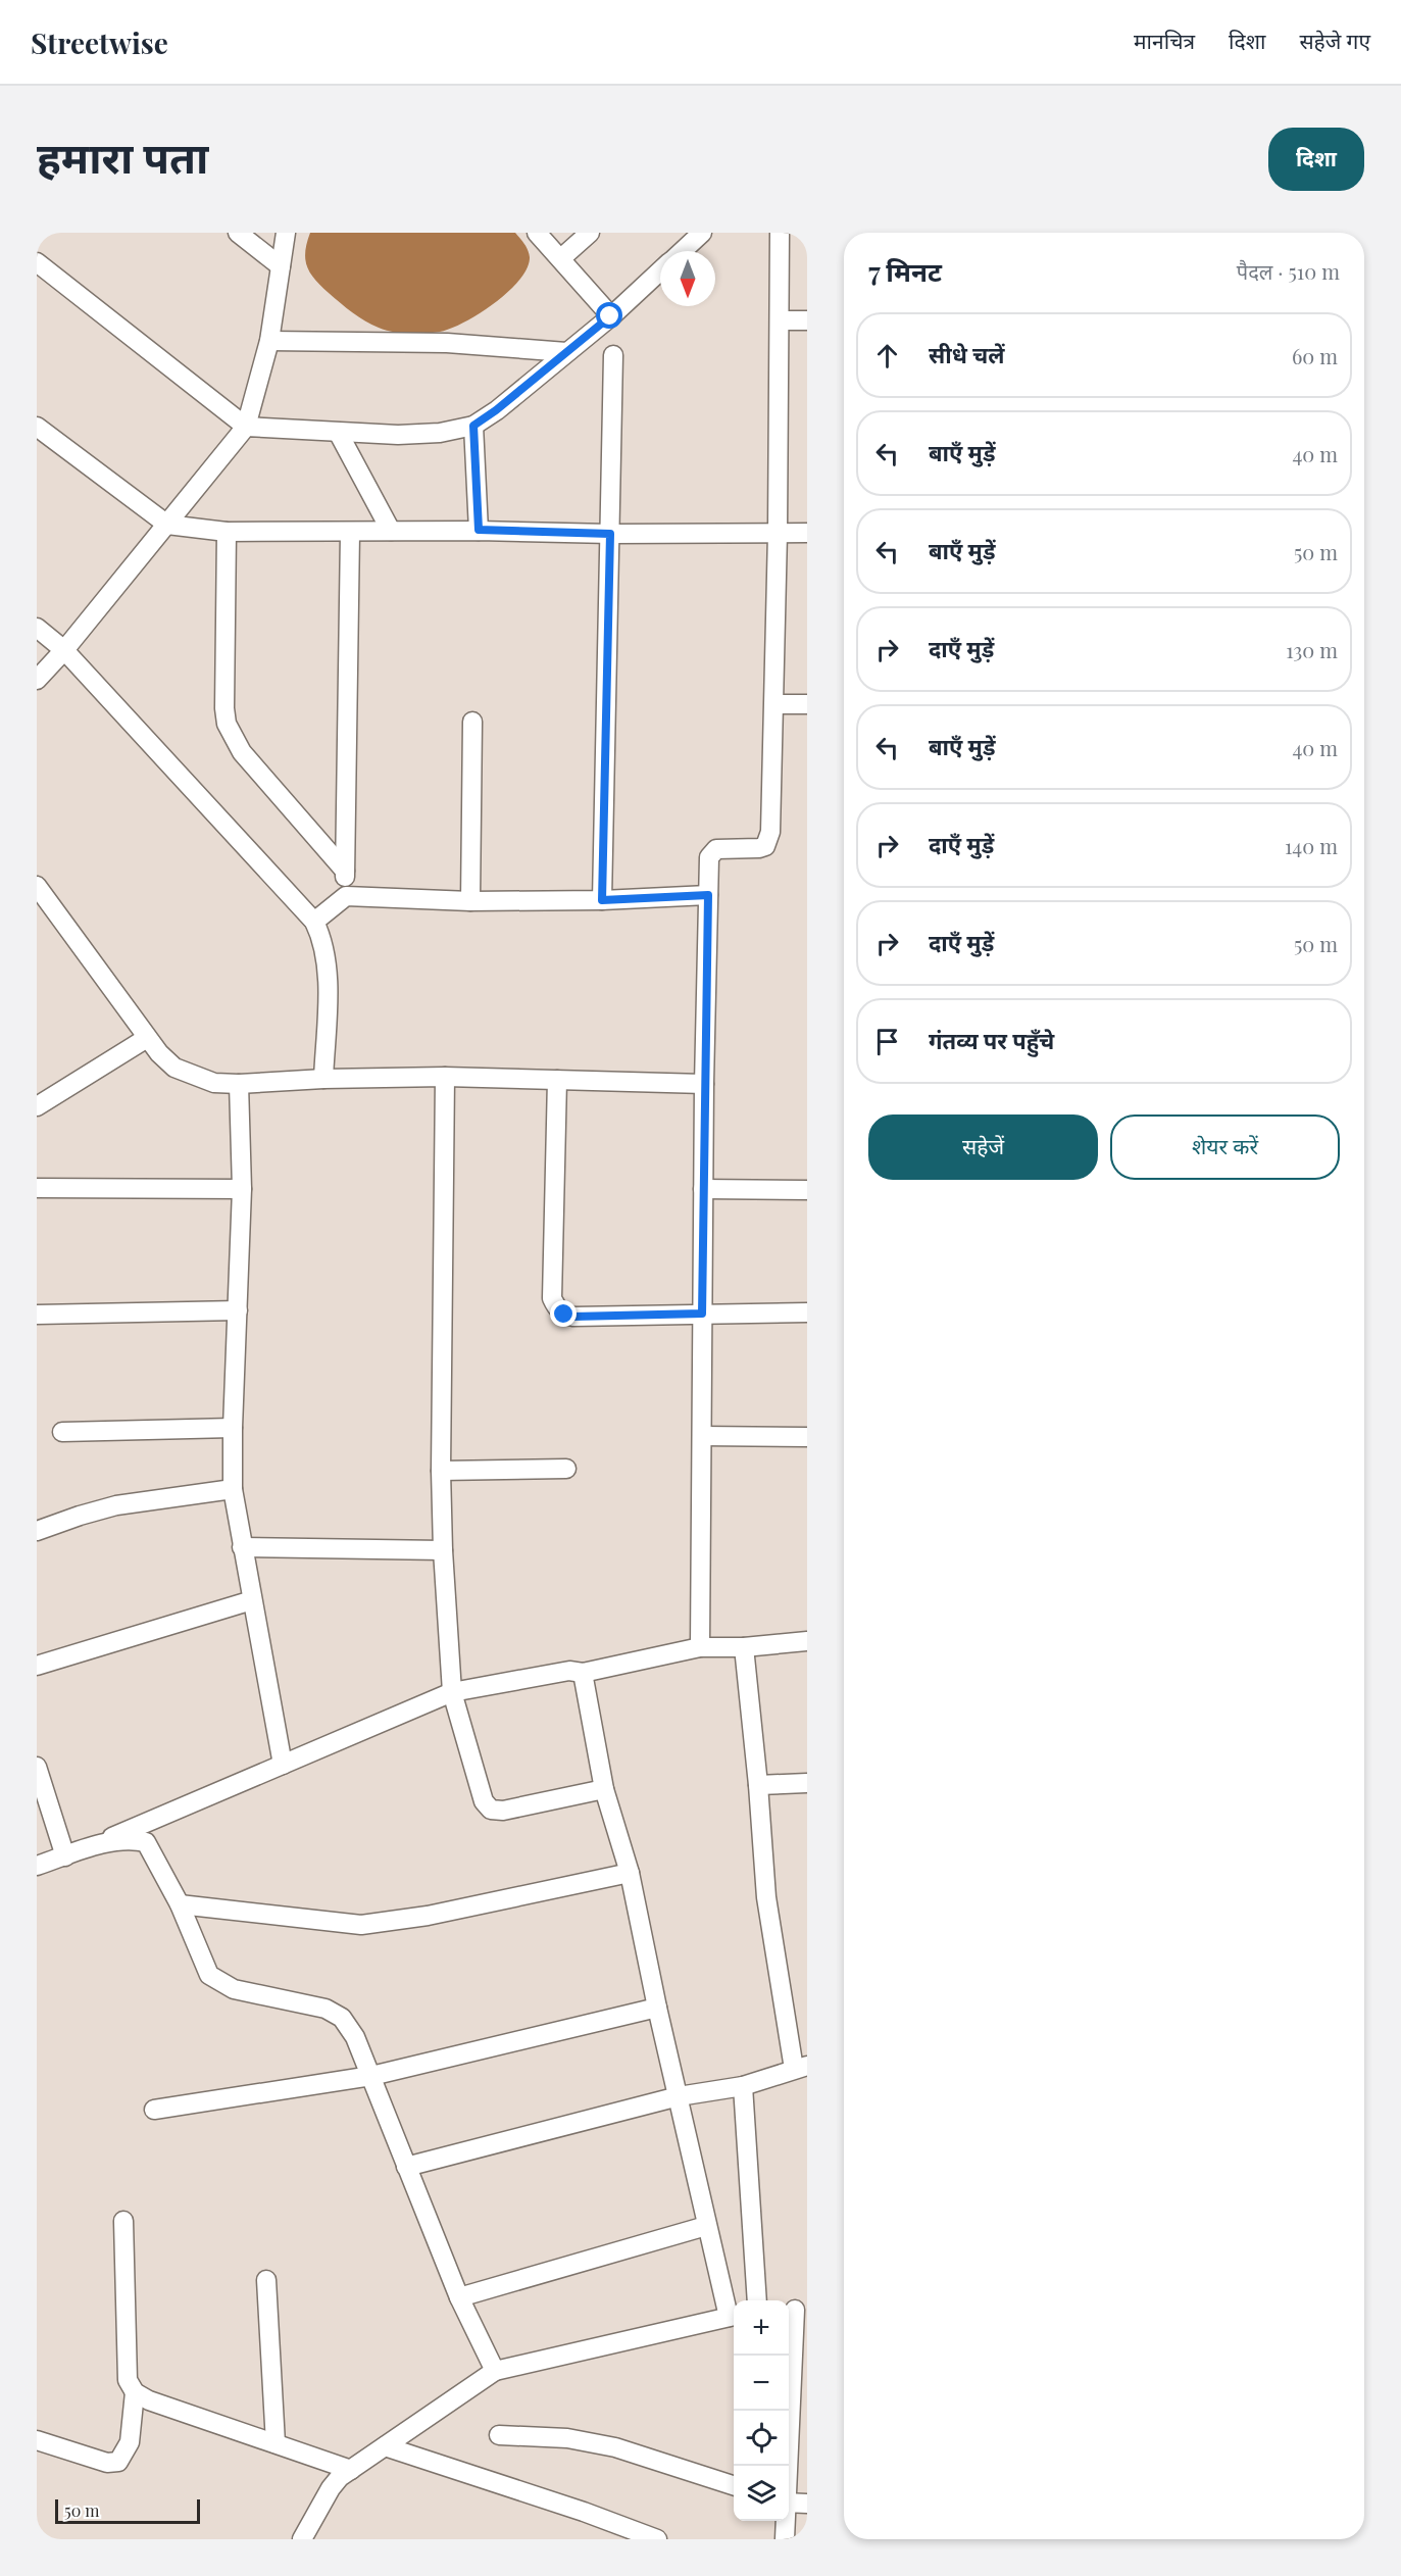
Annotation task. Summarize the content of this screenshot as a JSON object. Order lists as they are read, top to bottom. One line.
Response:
{"scale_bar":"50 m","north":"bottom","page":{"header":"Streetwise","nav":["मानचित्र","दिशा","सहेजे गए"],"title":"हमारा पता","buttons":["दिशा",["सहेजें","शेयर करें"]],"heading":["7 मिनट","पैदल · 510 m"],"list":[["सीधे चलें","60 m"],["बाएँ मुड़ें","40 m"],["बाएँ मुड़ें","50 m"],["दाएँ मुड़ें","130 m"],["बाएँ मुड़ें","40 m"],["दाएँ मुड़ें","140 m"],["दाएँ मुड़ें","50 m"],"गंतव्य पर पहुँचे"],"map_buttons":["+","−"],"scale":"50 m"}}
